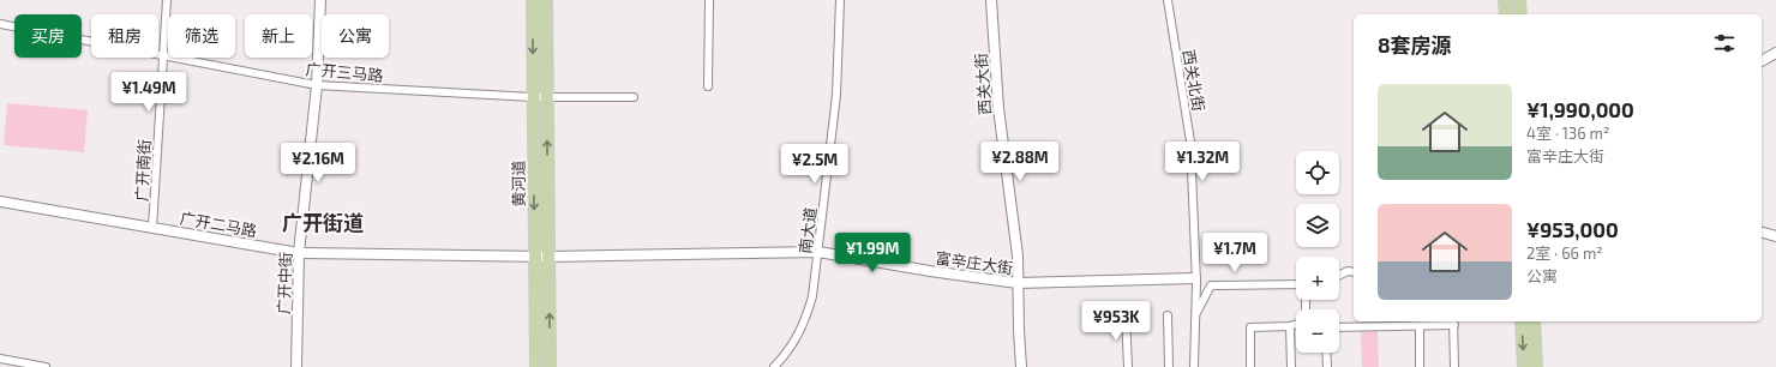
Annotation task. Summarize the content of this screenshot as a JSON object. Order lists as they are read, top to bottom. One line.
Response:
{"streets":{"main road":["黄河道"],"street":["广开三马路","西关北街","西关大街","广开南街","广开二马路","南大道","富辛庄大街","广开中街"]},"crossings":[["广开三马路","广开南街"],["广开三马路","黄河道"],["广开三马路","广开中街"],["西关北街","富辛庄大街"],["西关大街","富辛庄大街"],["广开南街","广开二马路"],["黄河道","广开二马路"],["黄河道","富辛庄大街"],["广开二马路","富辛庄大街"],["广开二马路","广开中街"],["南大道","富辛庄大街"]],"districts":["广开街道"],"page":{"chip":["买房","租房","筛选","新上","公寓"],"heading":"8套房源","price":["¥1.49M","¥2.88M","¥1.32M","¥2.16M","¥2.5M","¥1.99M","¥1.7M","¥953K"],"list":[{"name":"¥1,990,000","note":"4室 · 136 m² · 富辛庄大街"},{"name":"¥953,000","note":"2室 · 66 m² · 公寓"}],"map_buttons":["+","−"]}}
